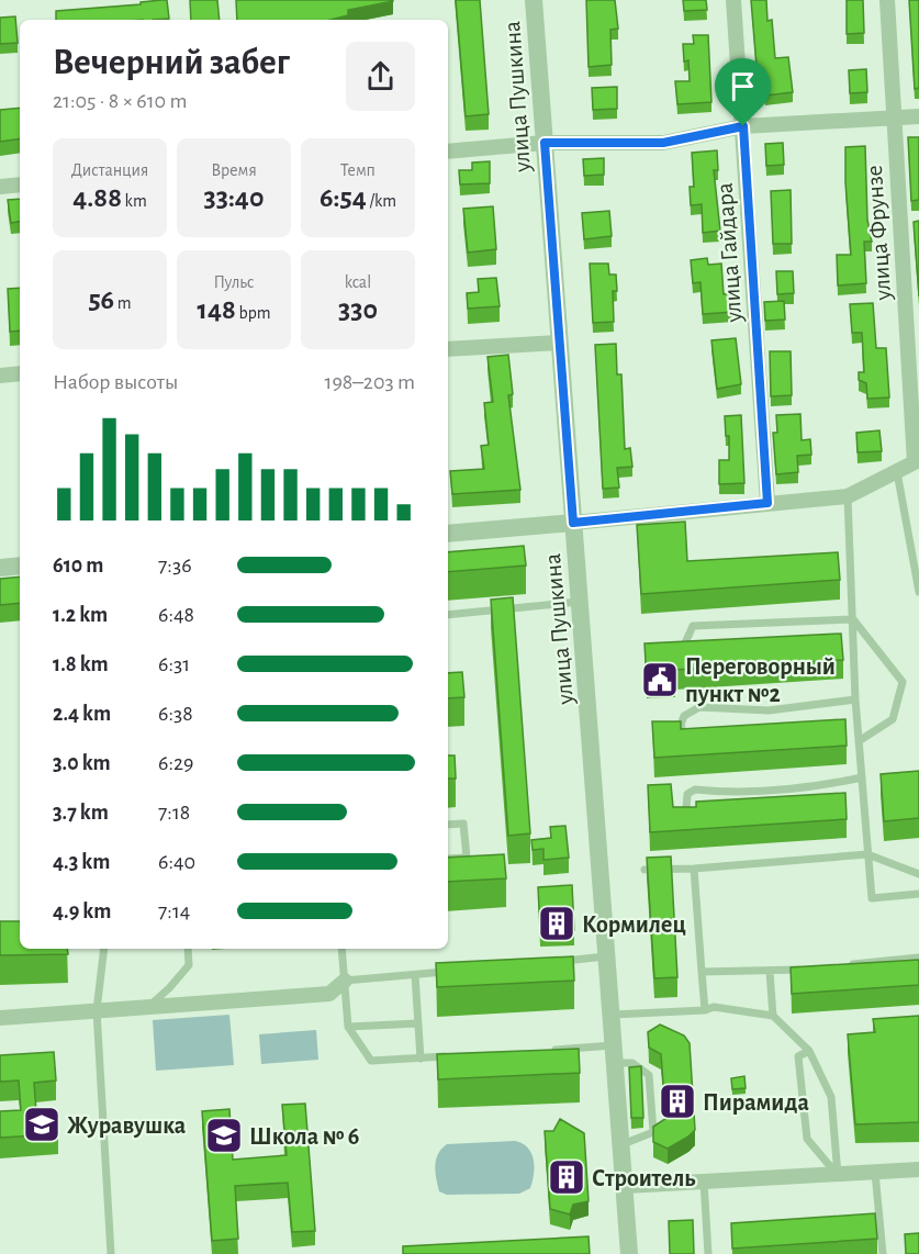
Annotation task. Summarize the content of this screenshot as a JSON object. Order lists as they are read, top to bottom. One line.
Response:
{"streets":{"street":["улица Пушкина","улица Фрунзе","улица Гайдара"]},"places":{"public building":["Переговорный пункт №2"],"building":["Кормилец","Пирамида","Строитель"],"school or university":["Журавушка","Школа № 6"]},"page":{"heading":["Вечерний забег","21:05 · 8 × 610 m"],"stats":[["Дистанция","4.88 km"],["Время","33:40"],["Темп","6:54 /km"],["56 m"],["Пульс","148 bpm"],["kcal","330"]],"chart":["Набор высоты","198–203 m"],"list":[{"name":"610 m","note":"7:36"},{"name":"1.2 km","note":"6:48"},{"name":"1.8 km","note":"6:31"},{"name":"2.4 km","note":"6:38"},{"name":"3.0 km","note":"6:29"},{"name":"3.7 km","note":"7:18"},{"name":"4.3 km","note":"6:40"},{"name":"4.9 km","note":"7:14"}]}}
